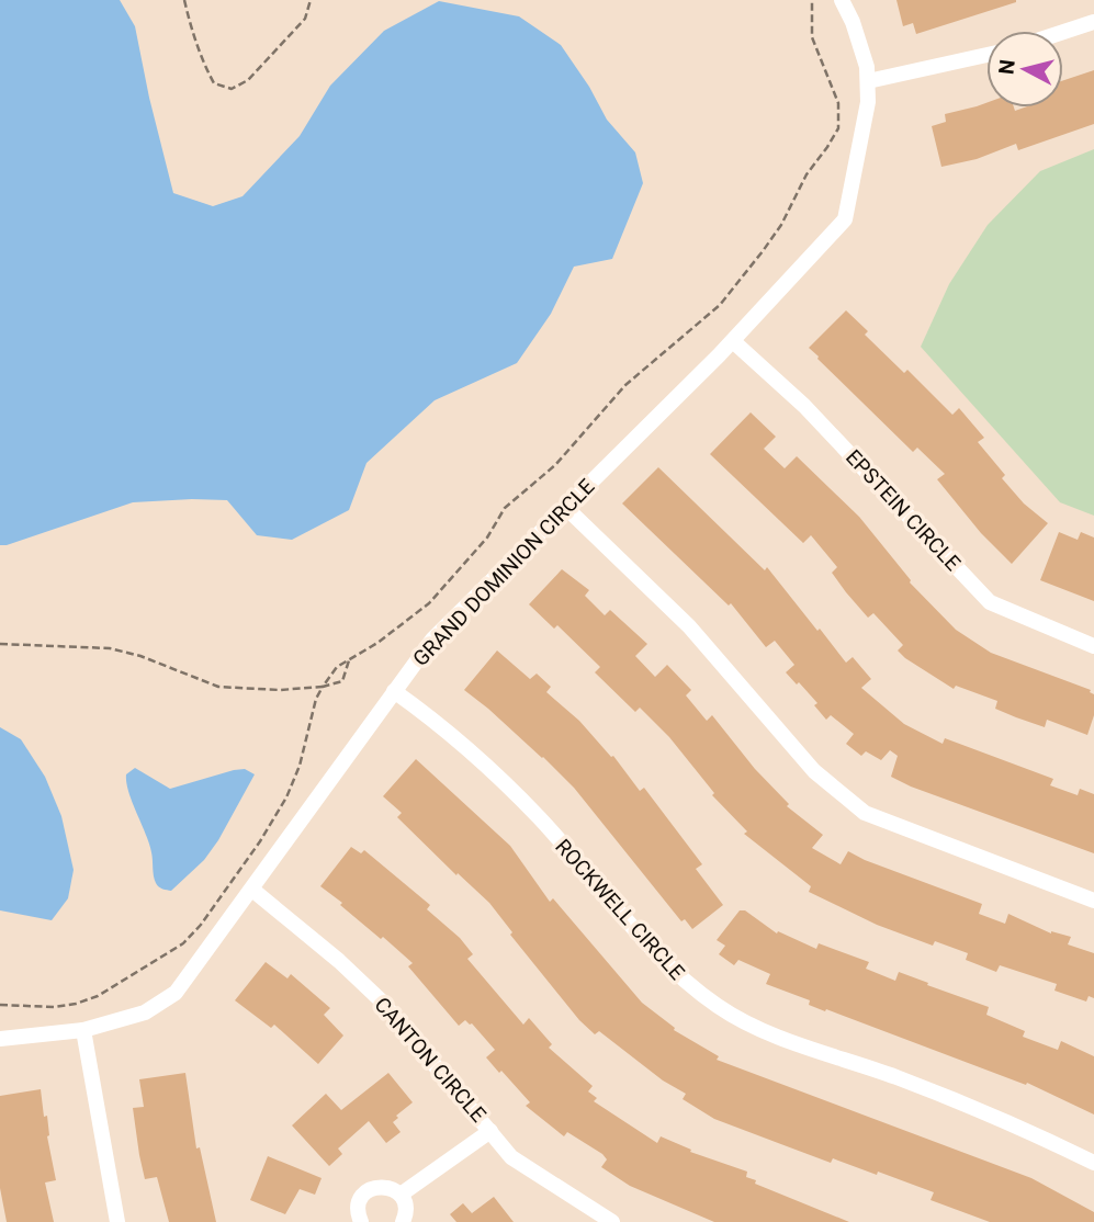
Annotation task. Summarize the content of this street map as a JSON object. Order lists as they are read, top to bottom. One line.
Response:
{"streets":{"street":["EPSTEIN CIRCLE","GRAND DOMINION CIRCLE","ROCKWELL CIRCLE","CANTON CIRCLE"]},"crossings":[["EPSTEIN CIRCLE","GRAND DOMINION CIRCLE"],["GRAND DOMINION CIRCLE","ROCKWELL CIRCLE"],["GRAND DOMINION CIRCLE","CANTON CIRCLE"]],"north":"left"}
